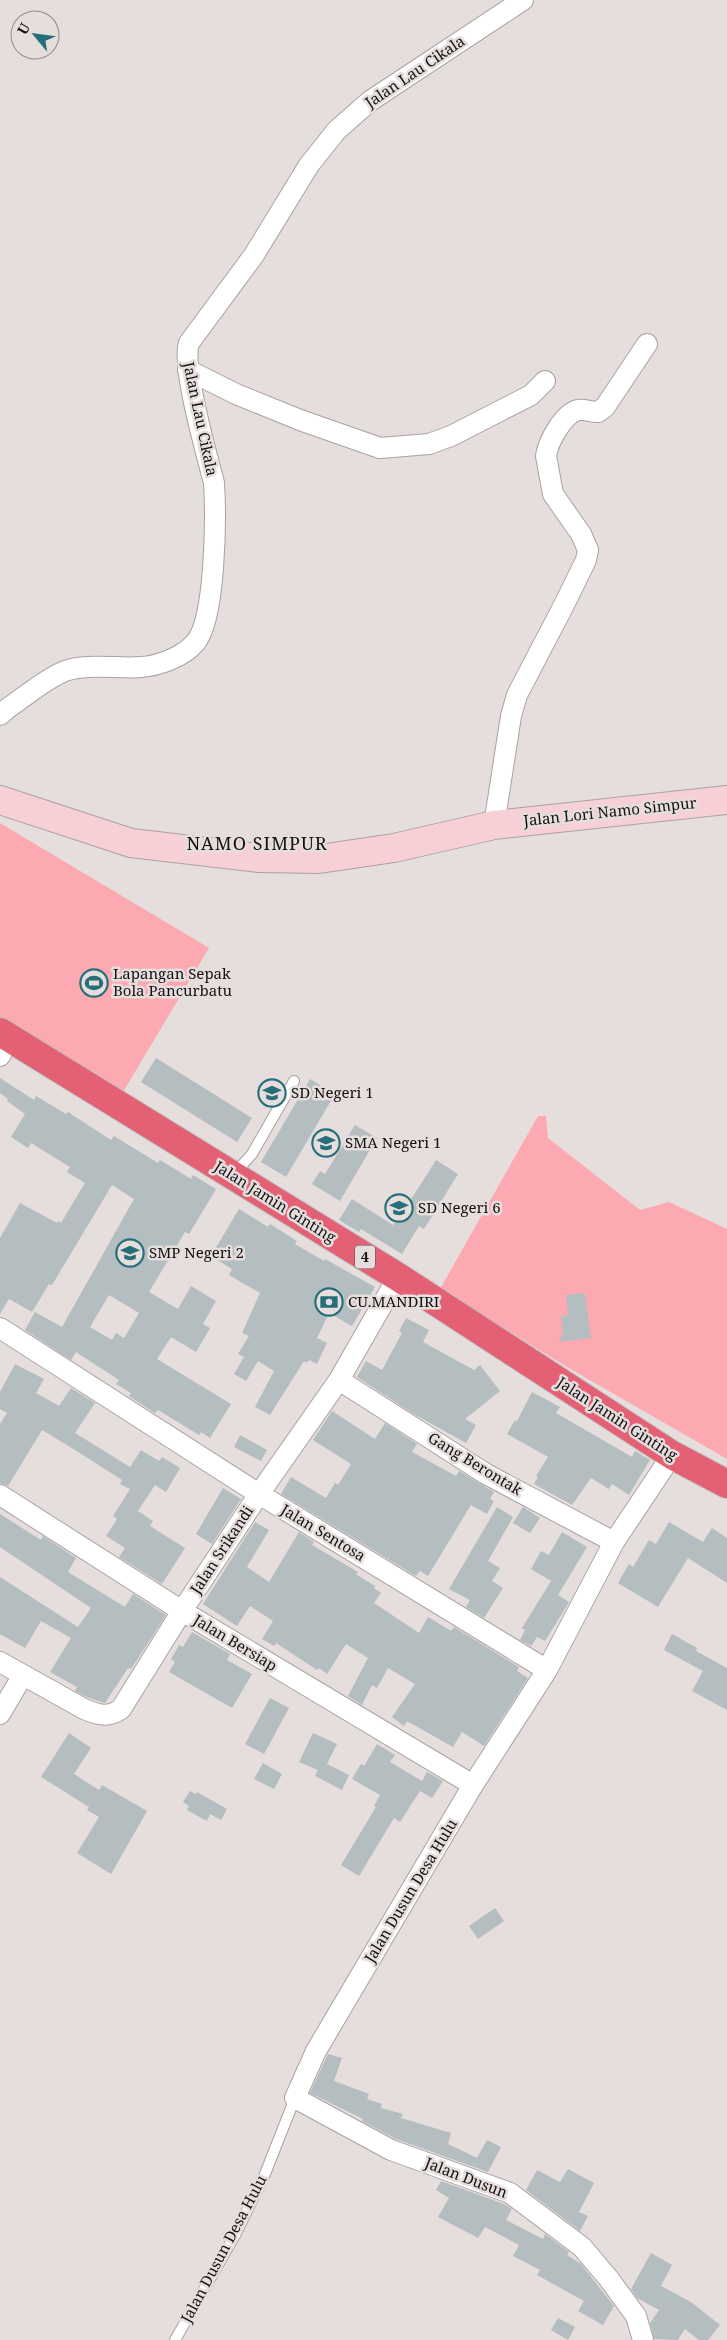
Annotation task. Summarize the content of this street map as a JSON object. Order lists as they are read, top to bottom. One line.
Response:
{"streets":{"highway":["Jalan Jamin Ginting","4"],"street":["Jalan Lau Cikala","Jalan Lori Namo Simpur","Gang Berontak","Jalan Sentosa","Jalan Srikandi","Jalan Bersiap","Jalan Dusun Desa Hulu","Jalan Dusun"]},"crossings":[["Jalan Jamin Ginting","Jalan Srikandi"],["Jalan Jamin Ginting","Jalan Dusun Desa Hulu"],["Gang Berontak","Jalan Srikandi"],["Gang Berontak","Jalan Dusun Desa Hulu"],["Jalan Sentosa","Jalan Srikandi"],["Jalan Sentosa","Jalan Dusun Desa Hulu"],["Jalan Srikandi","Jalan Bersiap"],["Jalan Bersiap","Jalan Dusun Desa Hulu"],["Jalan Dusun Desa Hulu","Jalan Dusun"]],"districts":["NAMO SIMPUR"],"places":{"sports":["Lapangan Sepak Bola Pancurbatu"],"school or university":["SD Negeri 1","SMA Negeri 1","SD Negeri 6","SMP Negeri 2"],"bank":["CU.MANDIRI"]},"north":"top left"}
